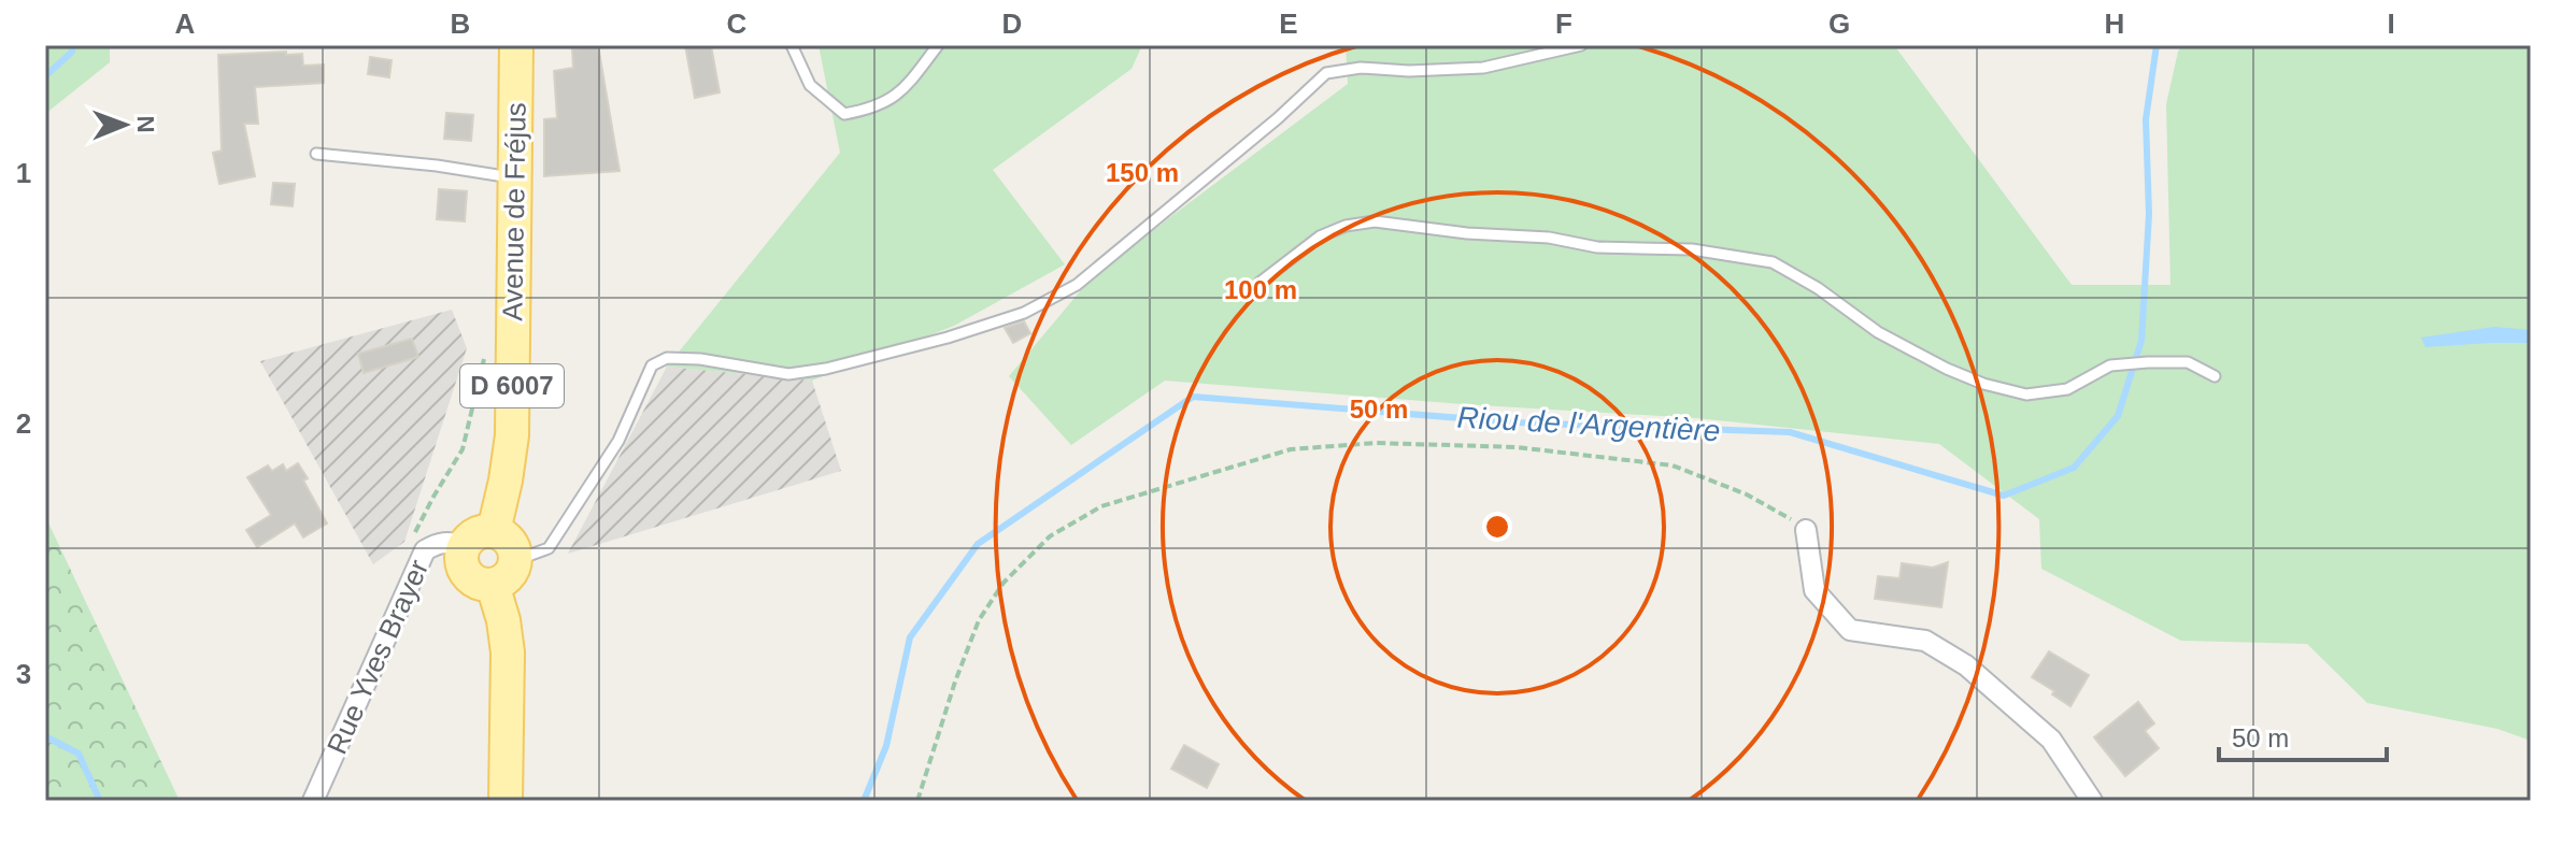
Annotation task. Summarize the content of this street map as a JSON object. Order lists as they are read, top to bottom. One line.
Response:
{"streets":{"main road":["Avenue de Fréjus","D 6007"],"street":["Rue Yves Brayer"]},"crossings":[["Avenue de Fréjus","Rue Yves Brayer"]],"water":["Riou de l'Argentière"],"scale_bar":"50 m","north":"right","grid":{"columns":["A","B","C","D","E","F","G","H","I"],"rows":["1","2","3"]},"rings":["150 m","100 m","50 m"]}
